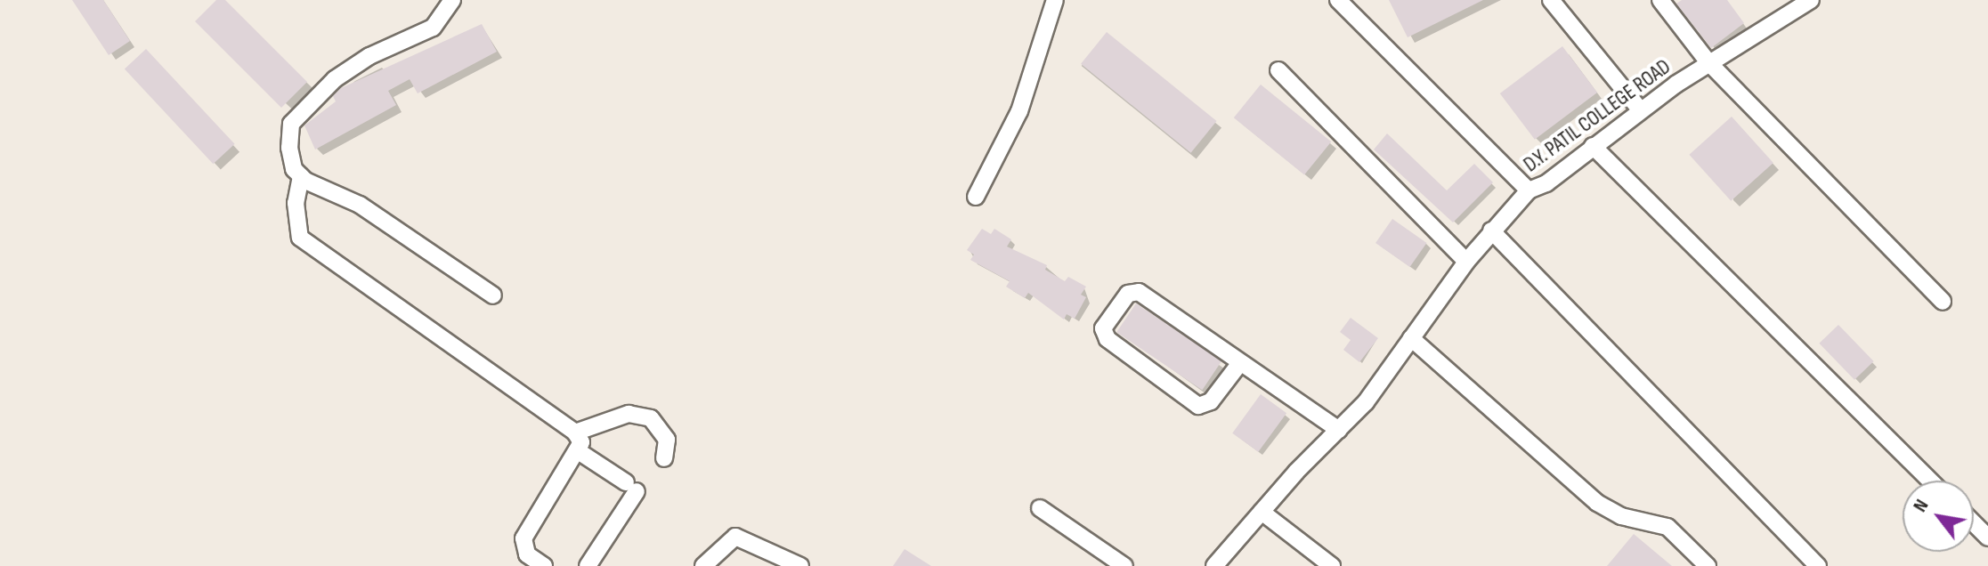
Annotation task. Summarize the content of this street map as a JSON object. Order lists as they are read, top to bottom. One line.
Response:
{"streets":{"street":["D.Y. PATIL COLLEGE ROAD"]},"north":"top left"}
